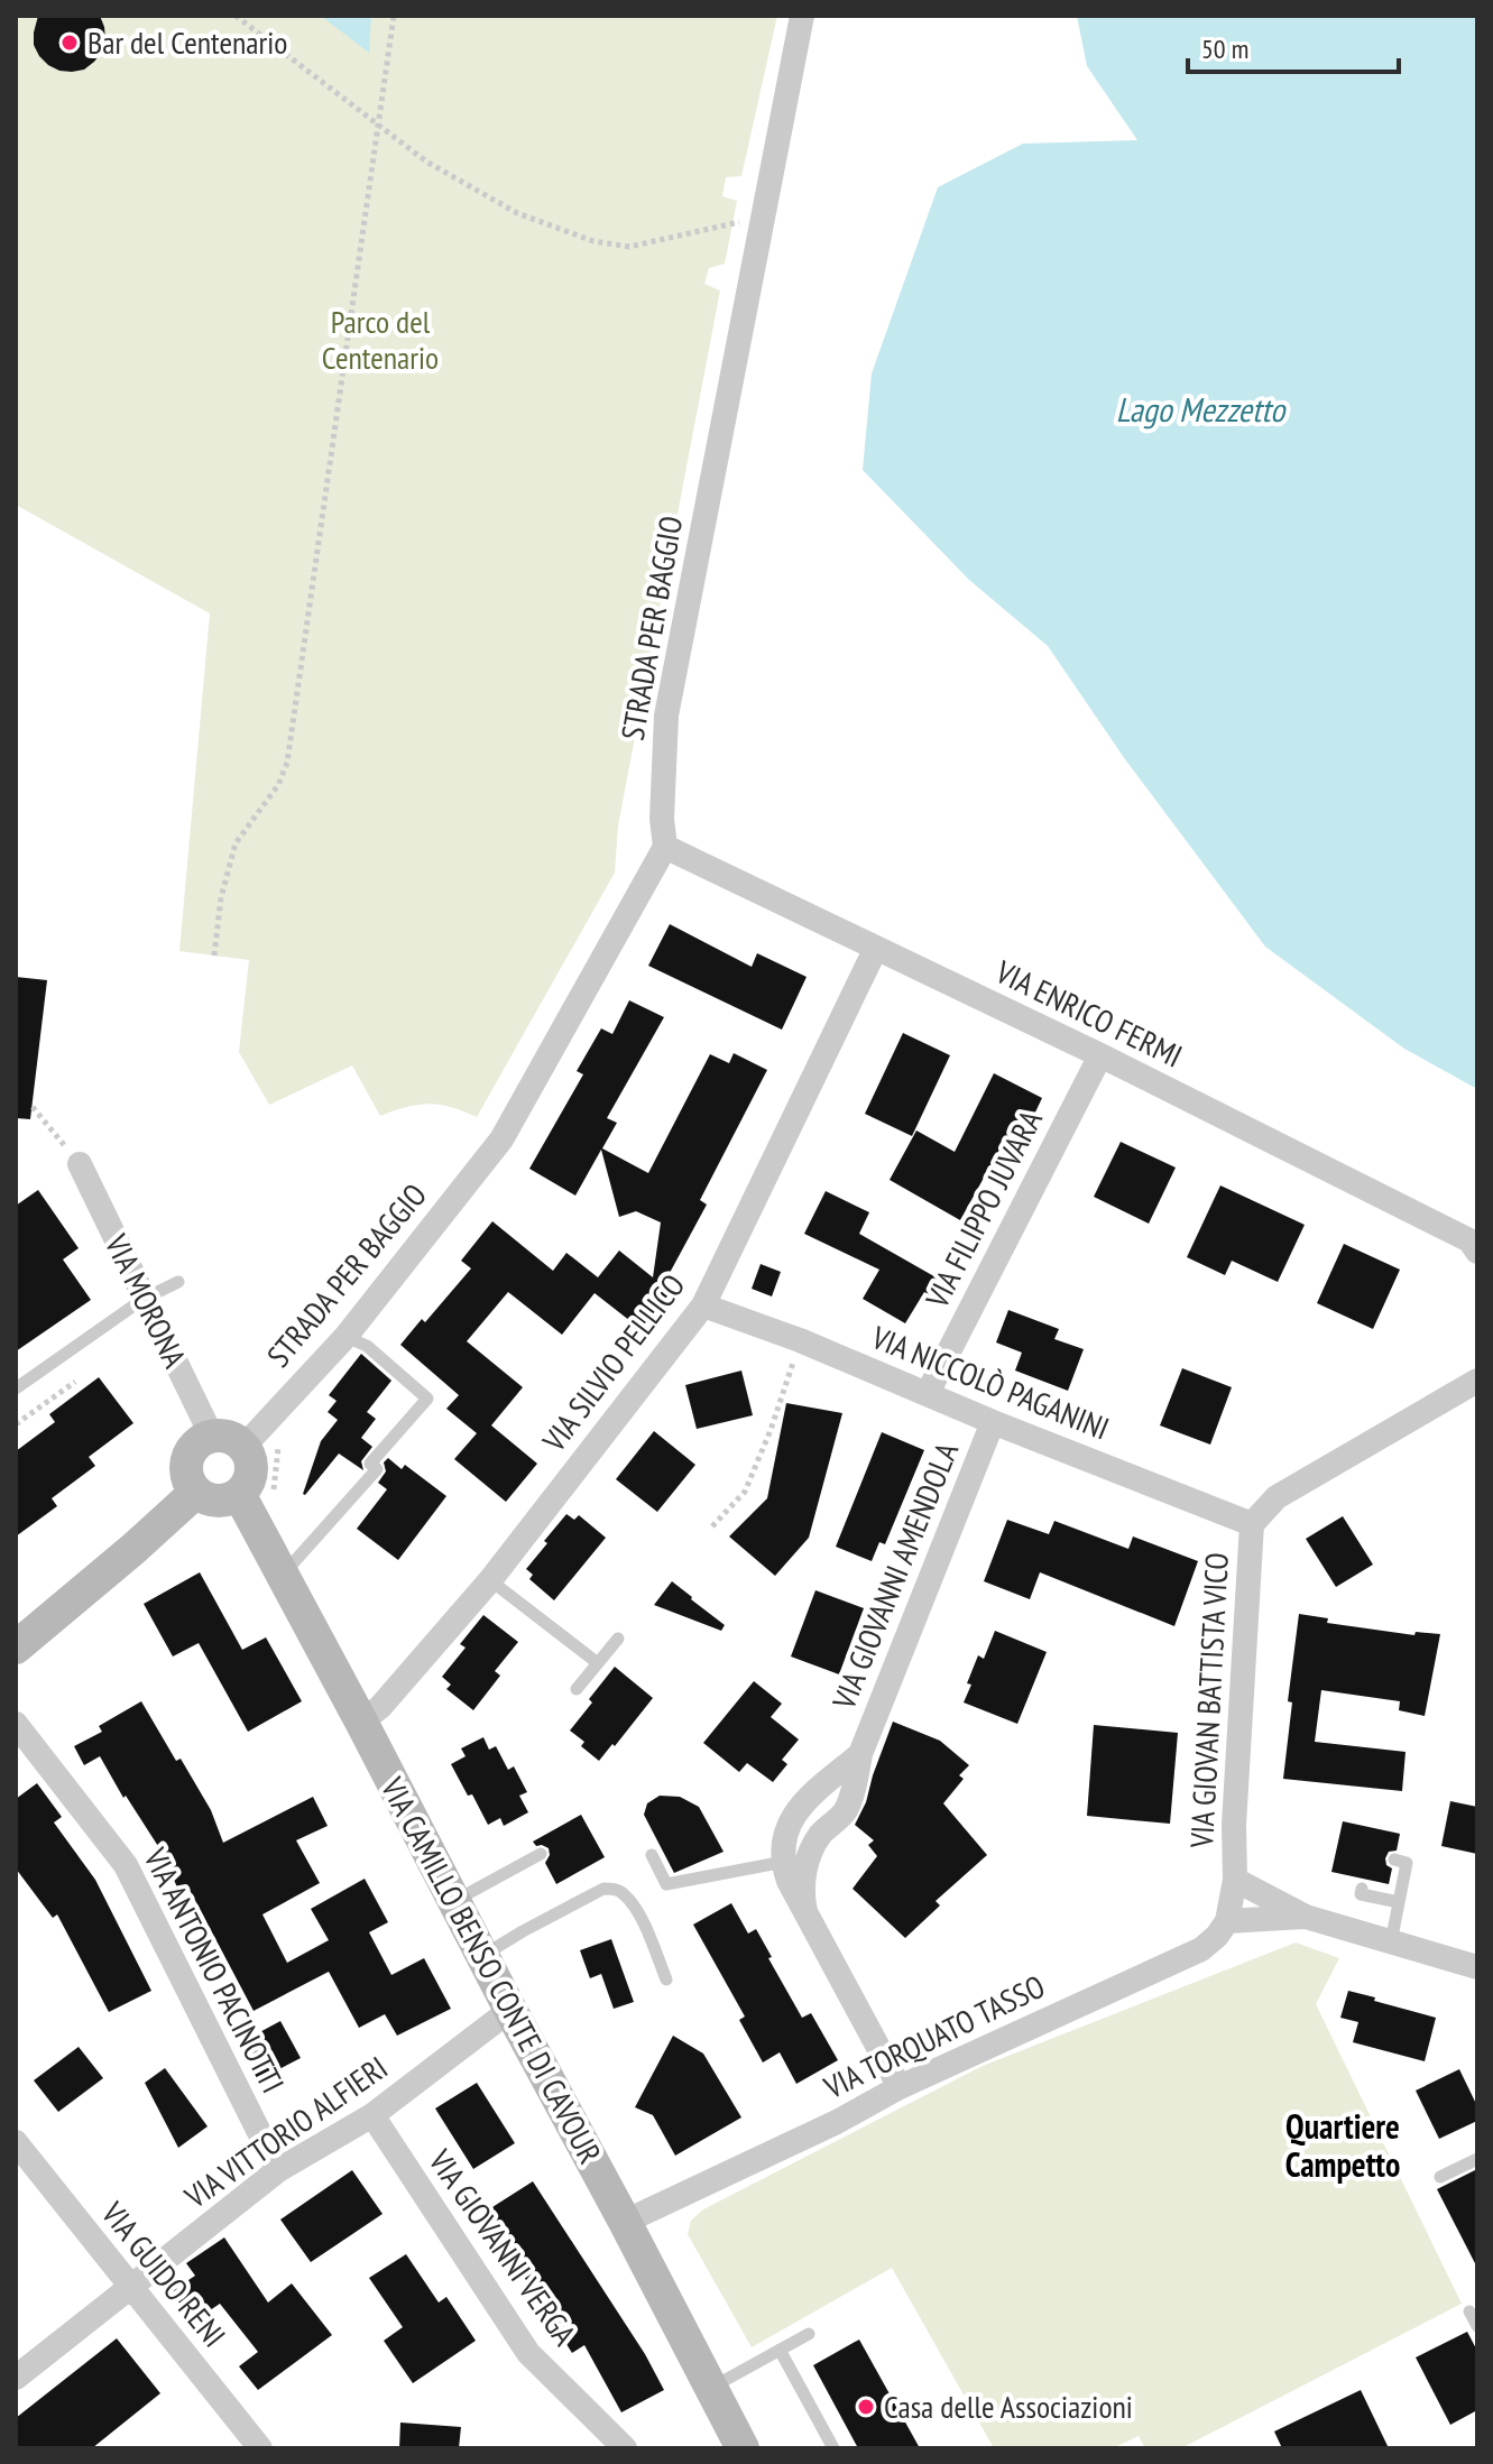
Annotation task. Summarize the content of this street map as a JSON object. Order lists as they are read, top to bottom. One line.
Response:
{"streets":{"main road":["VIA CAMILLO BENSO CONTE DI CAVOUR"],"street":["STRADA PER BAGGIO","VIA ENRICO FERMI","VIA FILIPPO JUVARA","VIA MORONA","VIA SILVIO PELLICO","VIA NICCOLÒ PAGANINI","VIA GIOVANNI AMENDOLA","VIA GIOVAN BATTISTA VICO","VIA ANTONIO PACINOTTI","VIA TORQUATO TASSO","VIA VITTORIO ALFIERI","VIA GIOVANNI VERGA","VIA GUIDO RENI"]},"crossings":[["STRADA PER BAGGIO","VIA ENRICO FERMI"],["STRADA PER BAGGIO","VIA MORONA"],["STRADA PER BAGGIO","VIA CAMILLO BENSO CONTE DI CAVOUR"],["VIA ENRICO FERMI","VIA FILIPPO JUVARA"],["VIA ENRICO FERMI","VIA SILVIO PELLICO"],["VIA FILIPPO JUVARA","VIA NICCOLÒ PAGANINI"],["VIA MORONA","VIA CAMILLO BENSO CONTE DI CAVOUR"],["VIA SILVIO PELLICO","VIA NICCOLÒ PAGANINI"],["VIA SILVIO PELLICO","VIA CAMILLO BENSO CONTE DI CAVOUR"],["VIA NICCOLÒ PAGANINI","VIA GIOVANNI AMENDOLA"],["VIA NICCOLÒ PAGANINI","VIA GIOVAN BATTISTA VICO"],["VIA ANTONIO PACINOTTI","VIA VITTORIO ALFIERI"],["VIA CAMILLO BENSO CONTE DI CAVOUR","VIA TORQUATO TASSO"],["VIA CAMILLO BENSO CONTE DI CAVOUR","VIA VITTORIO ALFIERI"],["VIA VITTORIO ALFIERI","VIA GIOVANNI VERGA"],["VIA VITTORIO ALFIERI","VIA GUIDO RENI"]],"districts":["Quartiere Campetto"],"water":["Lago Mezzetto"],"parks":["Parco del Centenario"],"places":["Bar del Centenario","Casa delle Associazioni"],"scale_bar":"50 m"}
